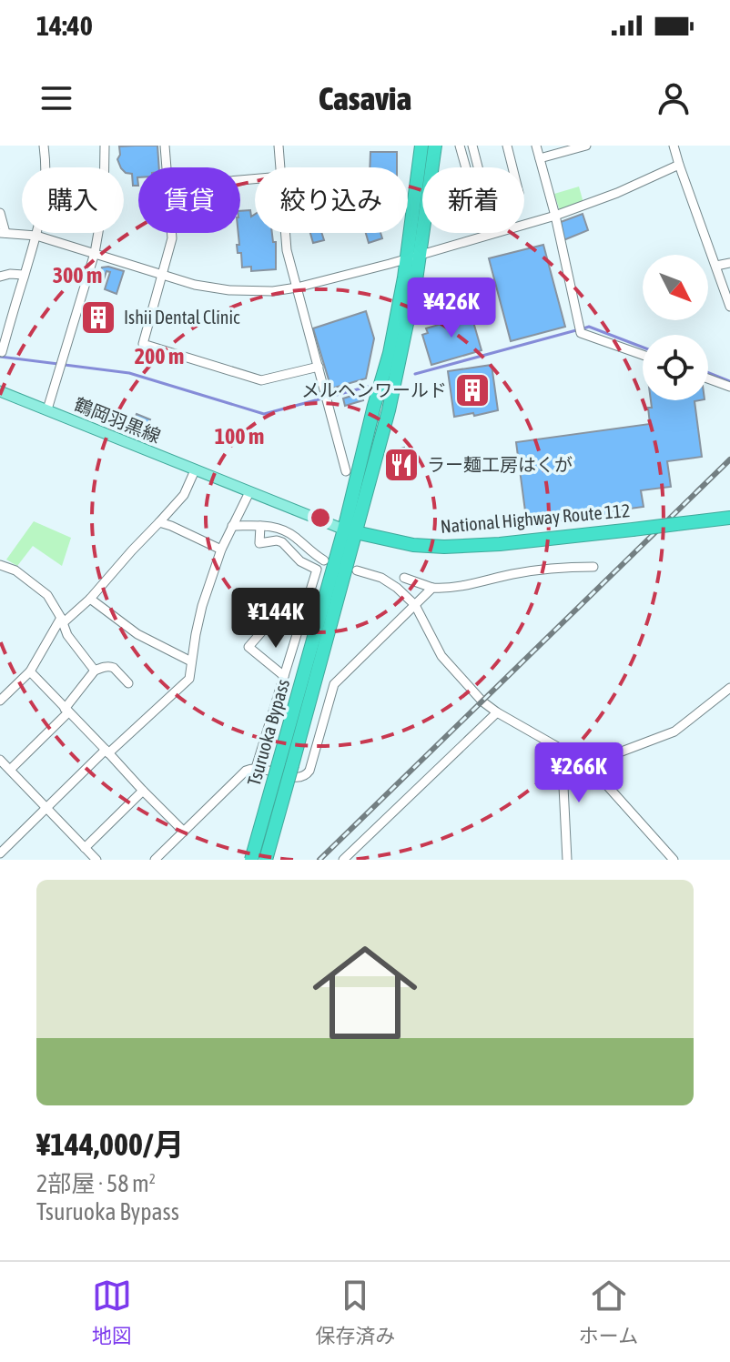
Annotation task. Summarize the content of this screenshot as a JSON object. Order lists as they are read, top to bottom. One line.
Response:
{"streets":{"highway":["National Highway Route 112","Tsuruoka Bypass"],"main road":["鶴岡羽黒線"]},"crossings":[["鶴岡羽黒線","National Highway Route 112"],["鶴岡羽黒線","Tsuruoka Bypass"],["National Highway Route 112","Tsuruoka Bypass"]],"places":{"building":["Ishii Dental Clinic","メルヘンワールド"],"restaurant":["ラー麺工房はくが"]},"north":"bottom right","page":{"status":"14:40","header":"Casavia","chip":["購入","賃貸","絞り込み","新着"],"price":["¥426K","¥144K","¥266K"],"list":[{"name":"¥144,000/月","note":"2部屋 · 58 m² · Tsuruoka Bypass"}],"tabs":["地図","保存済み","ホーム"]},"rings":["300 m","200 m","100 m"]}
